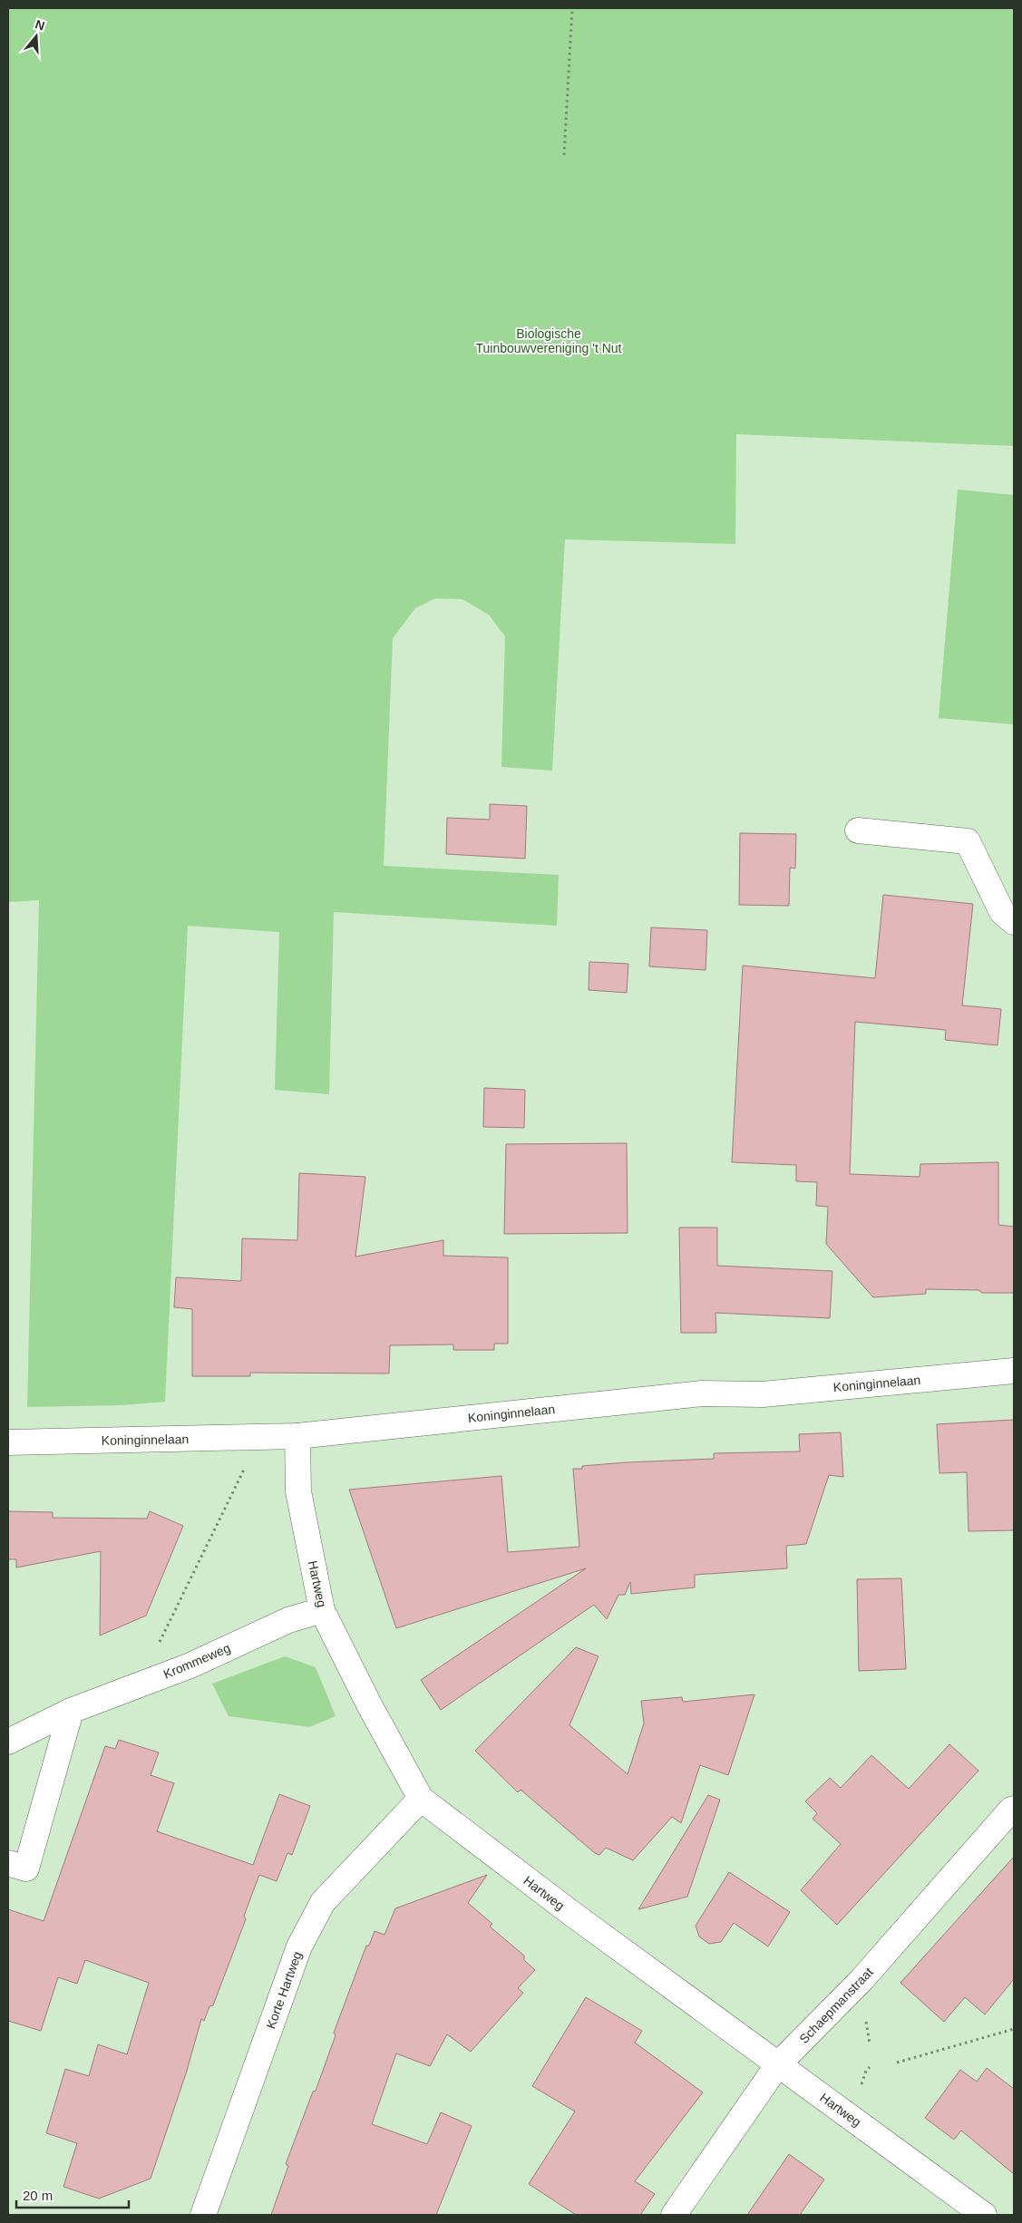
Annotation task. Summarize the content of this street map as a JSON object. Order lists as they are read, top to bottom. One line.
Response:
{"streets":{"street":["Koninginnelaan","Hartweg","Krommeweg","Korte Hartweg","Schaepmanstraat"]},"crossings":[["Koninginnelaan","Hartweg"],["Hartweg","Krommeweg"],["Hartweg","Korte Hartweg"],["Hartweg","Schaepmanstraat"]],"parks":["Biologische Tuinbouwvereniging 't Nut"],"scale_bar":"20 m","north":"top"}
